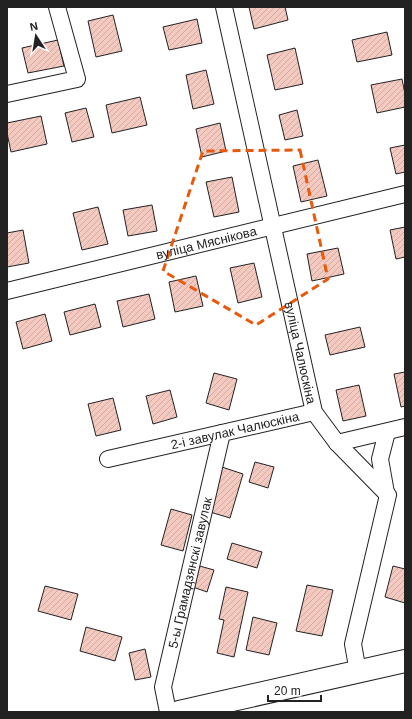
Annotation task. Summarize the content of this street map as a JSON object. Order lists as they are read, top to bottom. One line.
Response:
{"streets":{"street":["вуліца Мяснікова","вуліца Чалюскіна","2-і завулак Чалюскіна","5-ы Грамадзянскі завулак"]},"crossings":[["вуліца Мяснікова","вуліца Чалюскіна"],["вуліца Чалюскіна","2-і завулак Чалюскіна"],["2-і завулак Чалюскіна","5-ы Грамадзянскі завулак"]],"scale_bar":"20 m","north":"top"}
